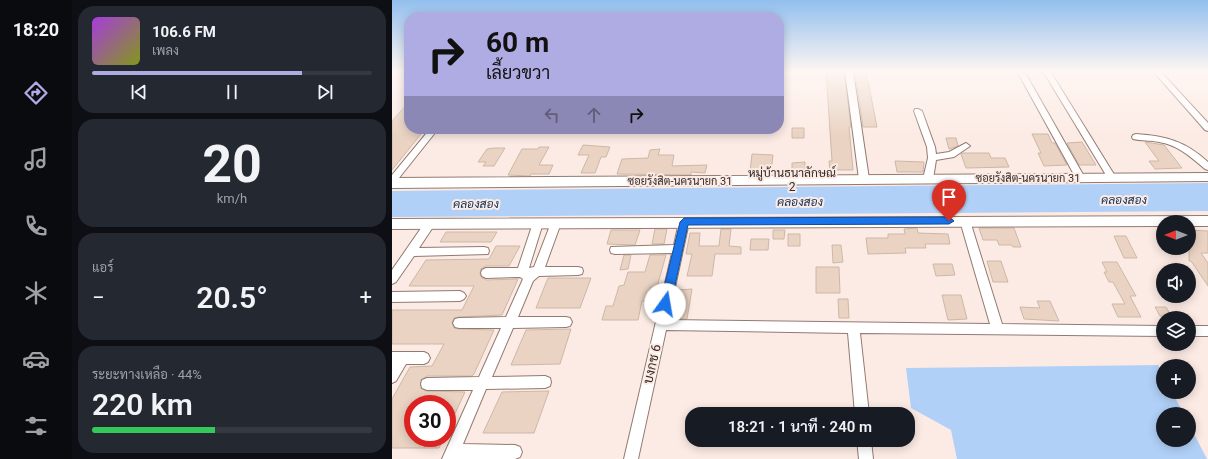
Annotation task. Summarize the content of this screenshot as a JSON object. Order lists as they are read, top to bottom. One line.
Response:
{"streets":{"street":["ซอยรังสิต-นครนายก 31","บงกช 6"]},"districts":["หมู่บ้านธนาลักษณ์ 2"],"water":["คลองสอง"],"north":"left","page":{"tabs":"18:20","turn":["60 m","เลี้ยวขวา"],"song":["106.6 FM","เพลง"],"tile":[["20","km/h"],"แอร์",["ระยะทางเหลือ · 44%","220 km"]],"map_buttons":["+","−"],"heat":["−","20.5°","+"],"limit":"30","trip":"18:21 · 1 นาที · 240 m"}}
